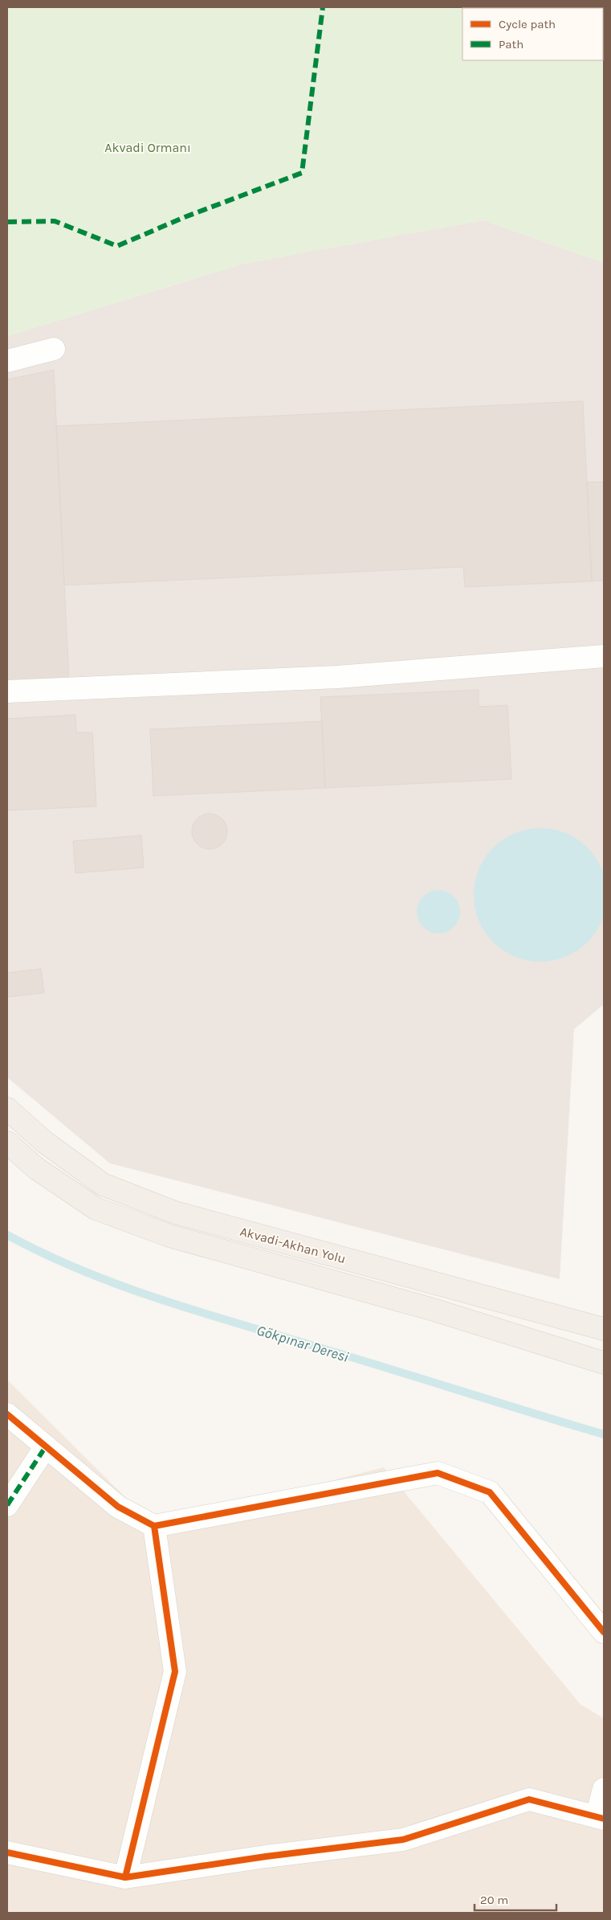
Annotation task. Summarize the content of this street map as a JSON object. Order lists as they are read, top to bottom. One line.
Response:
{"streets":{"main road":["Akvadi-Akhan Yolu"]},"water":["Gökpınar Deresi"],"parks":["Akvadi Ormanı"],"legend":["Cycle path","Path"],"scale_bar":"20 m"}
